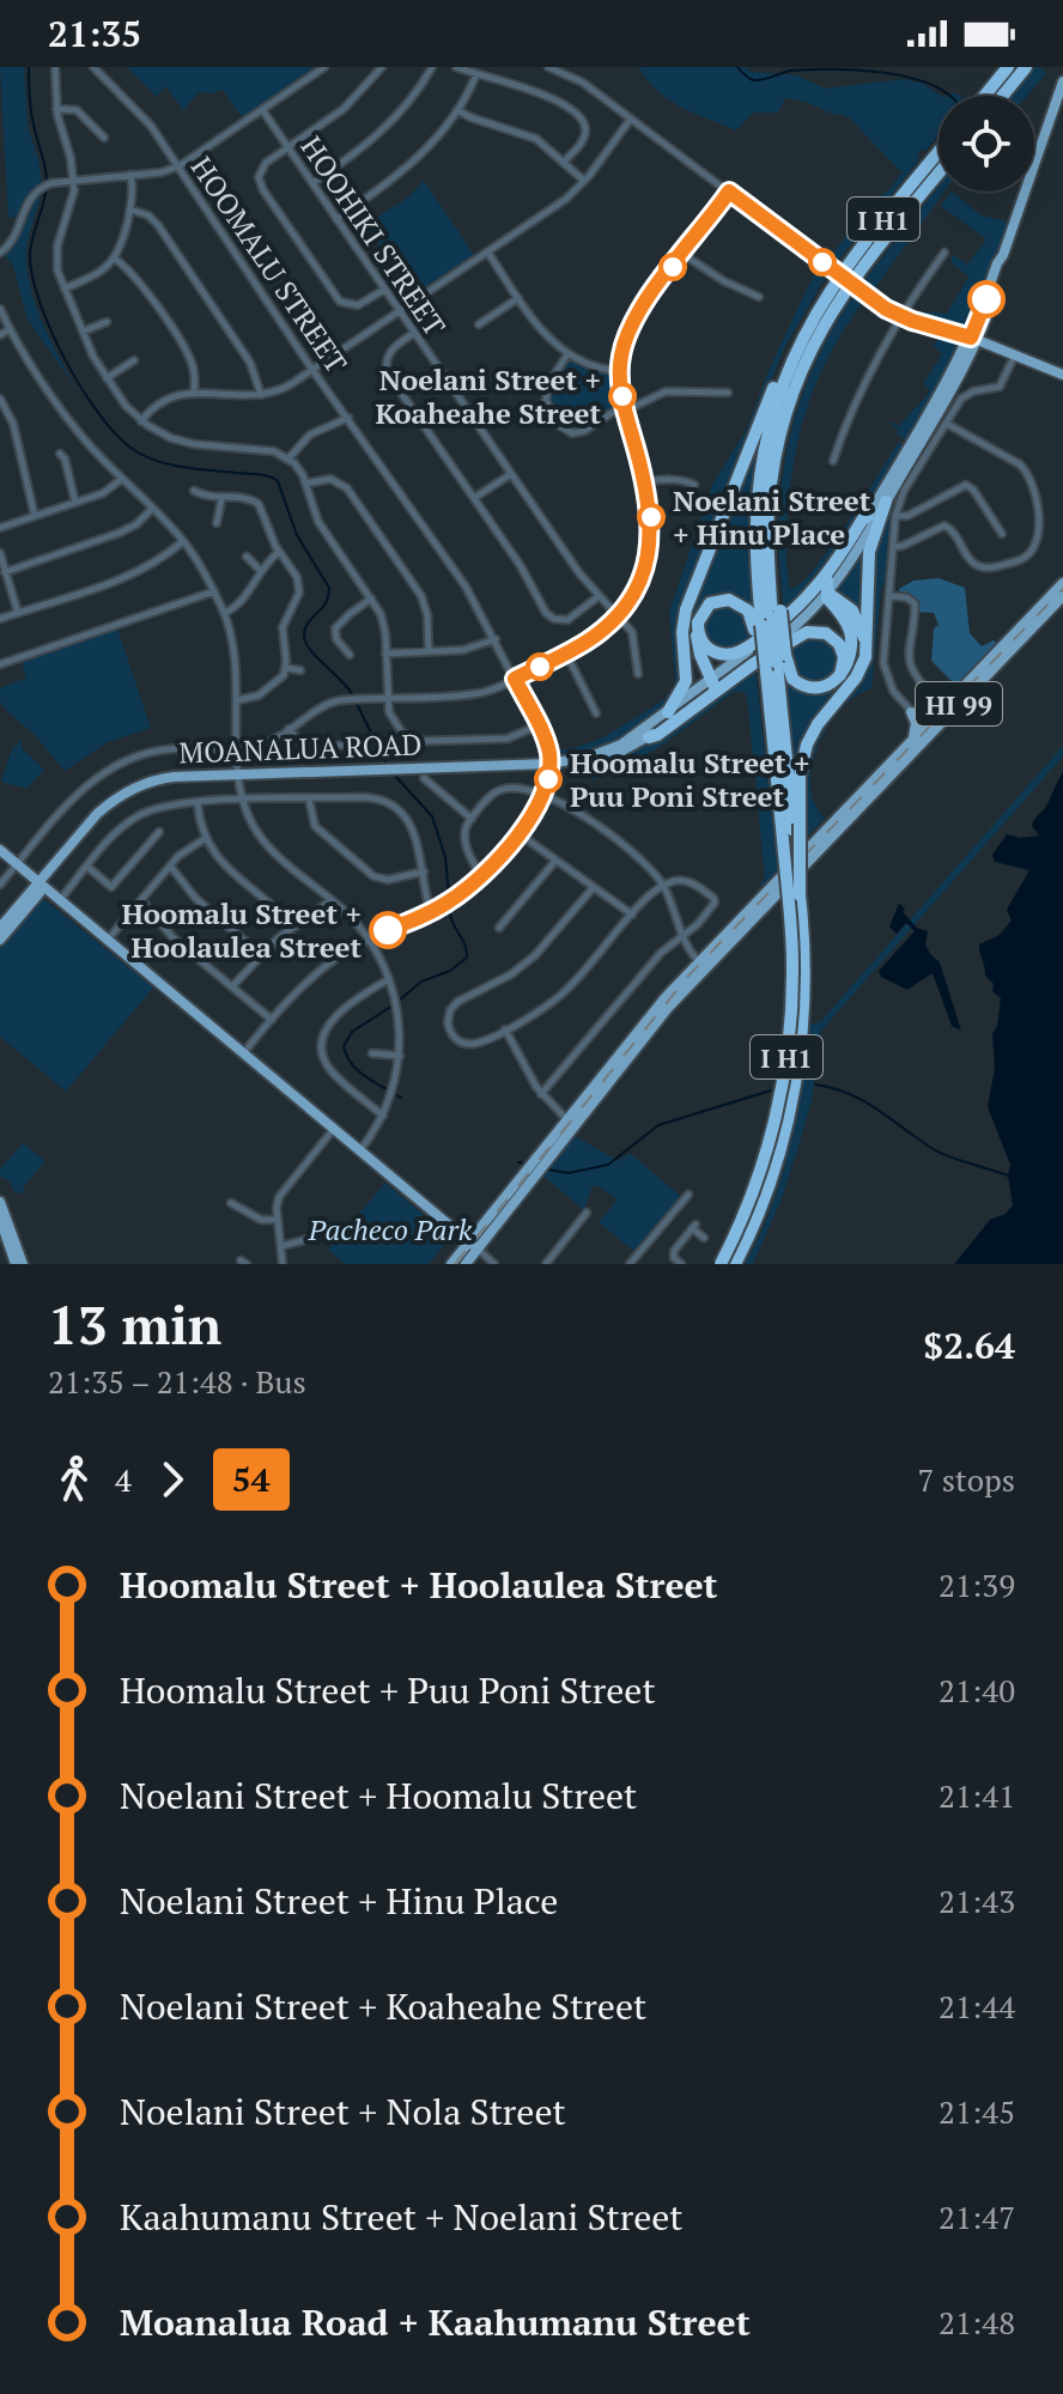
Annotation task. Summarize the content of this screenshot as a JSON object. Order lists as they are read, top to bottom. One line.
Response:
{"streets":{"highway":["I H1"],"main road":["HI 99","MOANALUA ROAD"],"street":["HOOHIKI STREET","HOOMALU STREET"]},"crossings":[["HOOMALU STREET","MOANALUA ROAD"]],"parks":["Pacheco Park"],"places":["Noelani Street + Koaheahe Street","Noelani Street + Hinu Place","Hoomalu Street + Puu Poni Street","Hoomalu Street + Hoolaulea Street"],"lines":["bus line 54"],"page":{"status":"21:35","heading":["13 min","21:35 – 21:48 · Bus","$2.64"],"legs":["4","54","7 stops"],"list":[{"name":"Hoomalu Street + Hoolaulea Street","value":"21:39"},{"name":"Hoomalu Street + Puu Poni Street","value":"21:40"},{"name":"Noelani Street + Hoomalu Street","value":"21:41"},{"name":"Noelani Street + Hinu Place","value":"21:43"},{"name":"Noelani Street + Koaheahe Street","value":"21:44"},{"name":"Noelani Street + Nola Street","value":"21:45"},{"name":"Kaahumanu Street + Noelani Street","value":"21:47"},{"name":"Moanalua Road + Kaahumanu Street","value":"21:48"}]}}
